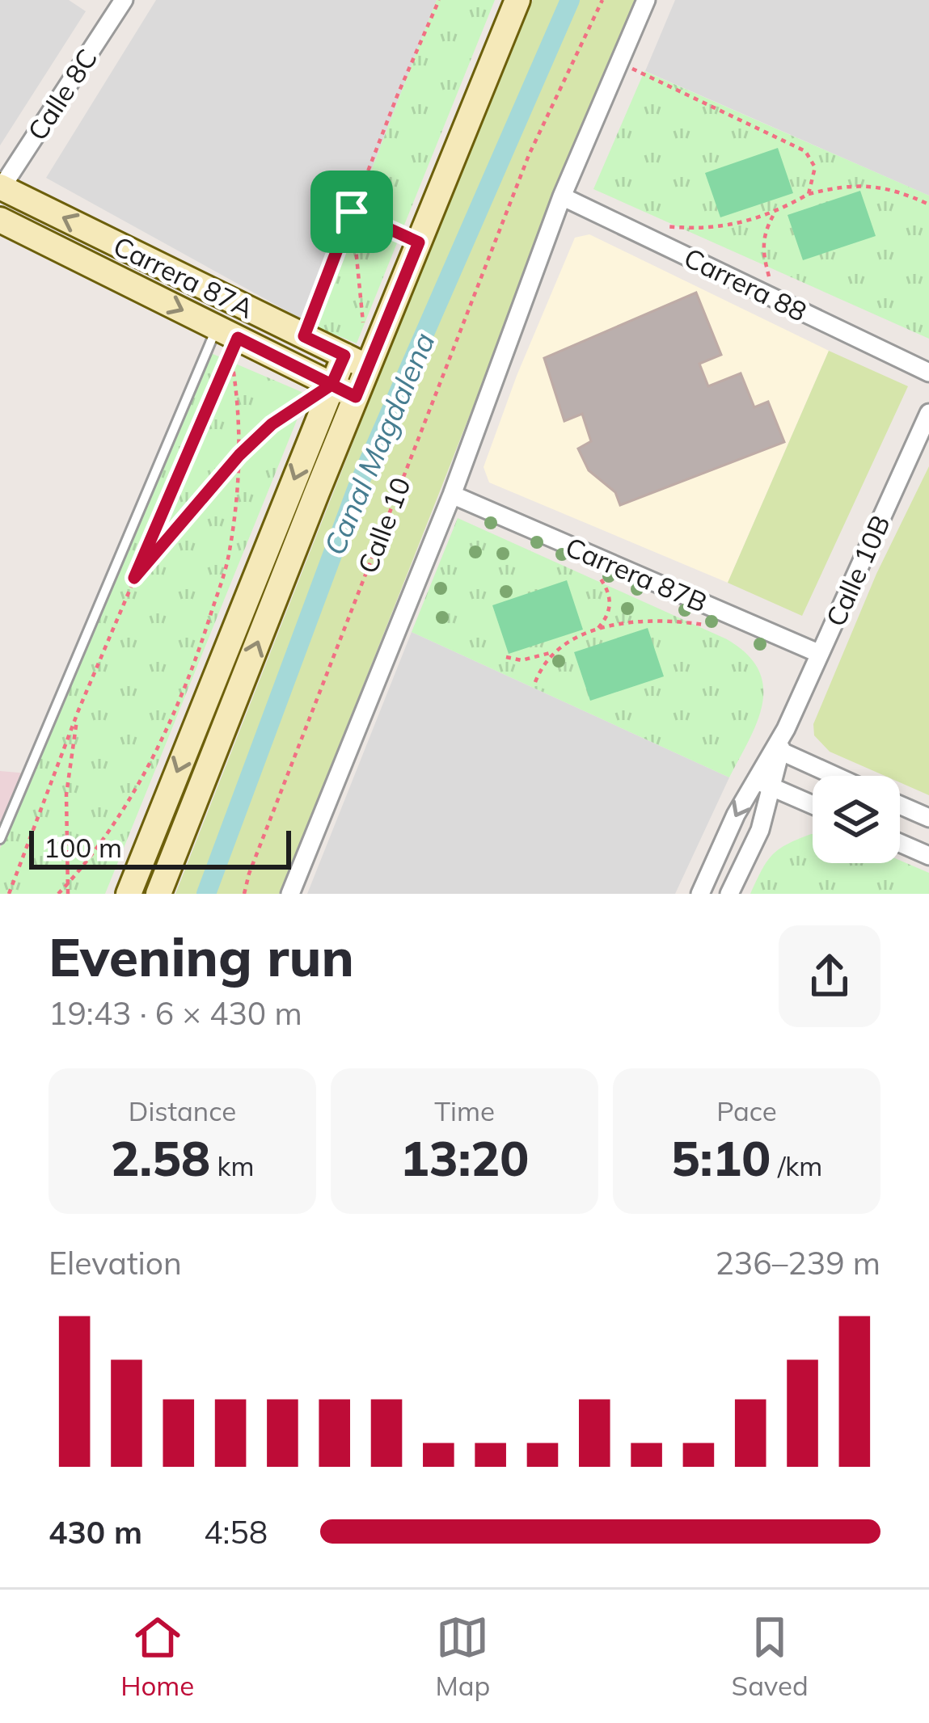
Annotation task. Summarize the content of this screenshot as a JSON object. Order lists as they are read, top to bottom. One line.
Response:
{"streets":{"street":["Calle 8C","Carrera 87A","Carrera 88","Calle 10","Calle 10B","Carrera 87B"]},"crossings":[["Calle 8C","Carrera 87A"],["Carrera 88","Calle 10"],["Calle 10","Carrera 87B"],["Calle 10B","Carrera 87B"]],"water":["Canal Magdalena"],"scale_bar":"100 m","page":{"scale":"100 m","heading":["Evening run","19:43 · 6 × 430 m"],"stats":[["Distance","2.58 km"],["Time","13:20"],["Pace","5:10 /km"]],"chart":["Elevation","236–239 m"],"list":[{"name":"430 m","note":"4:58"}],"tabs":["Home","Map","Saved"]}}
